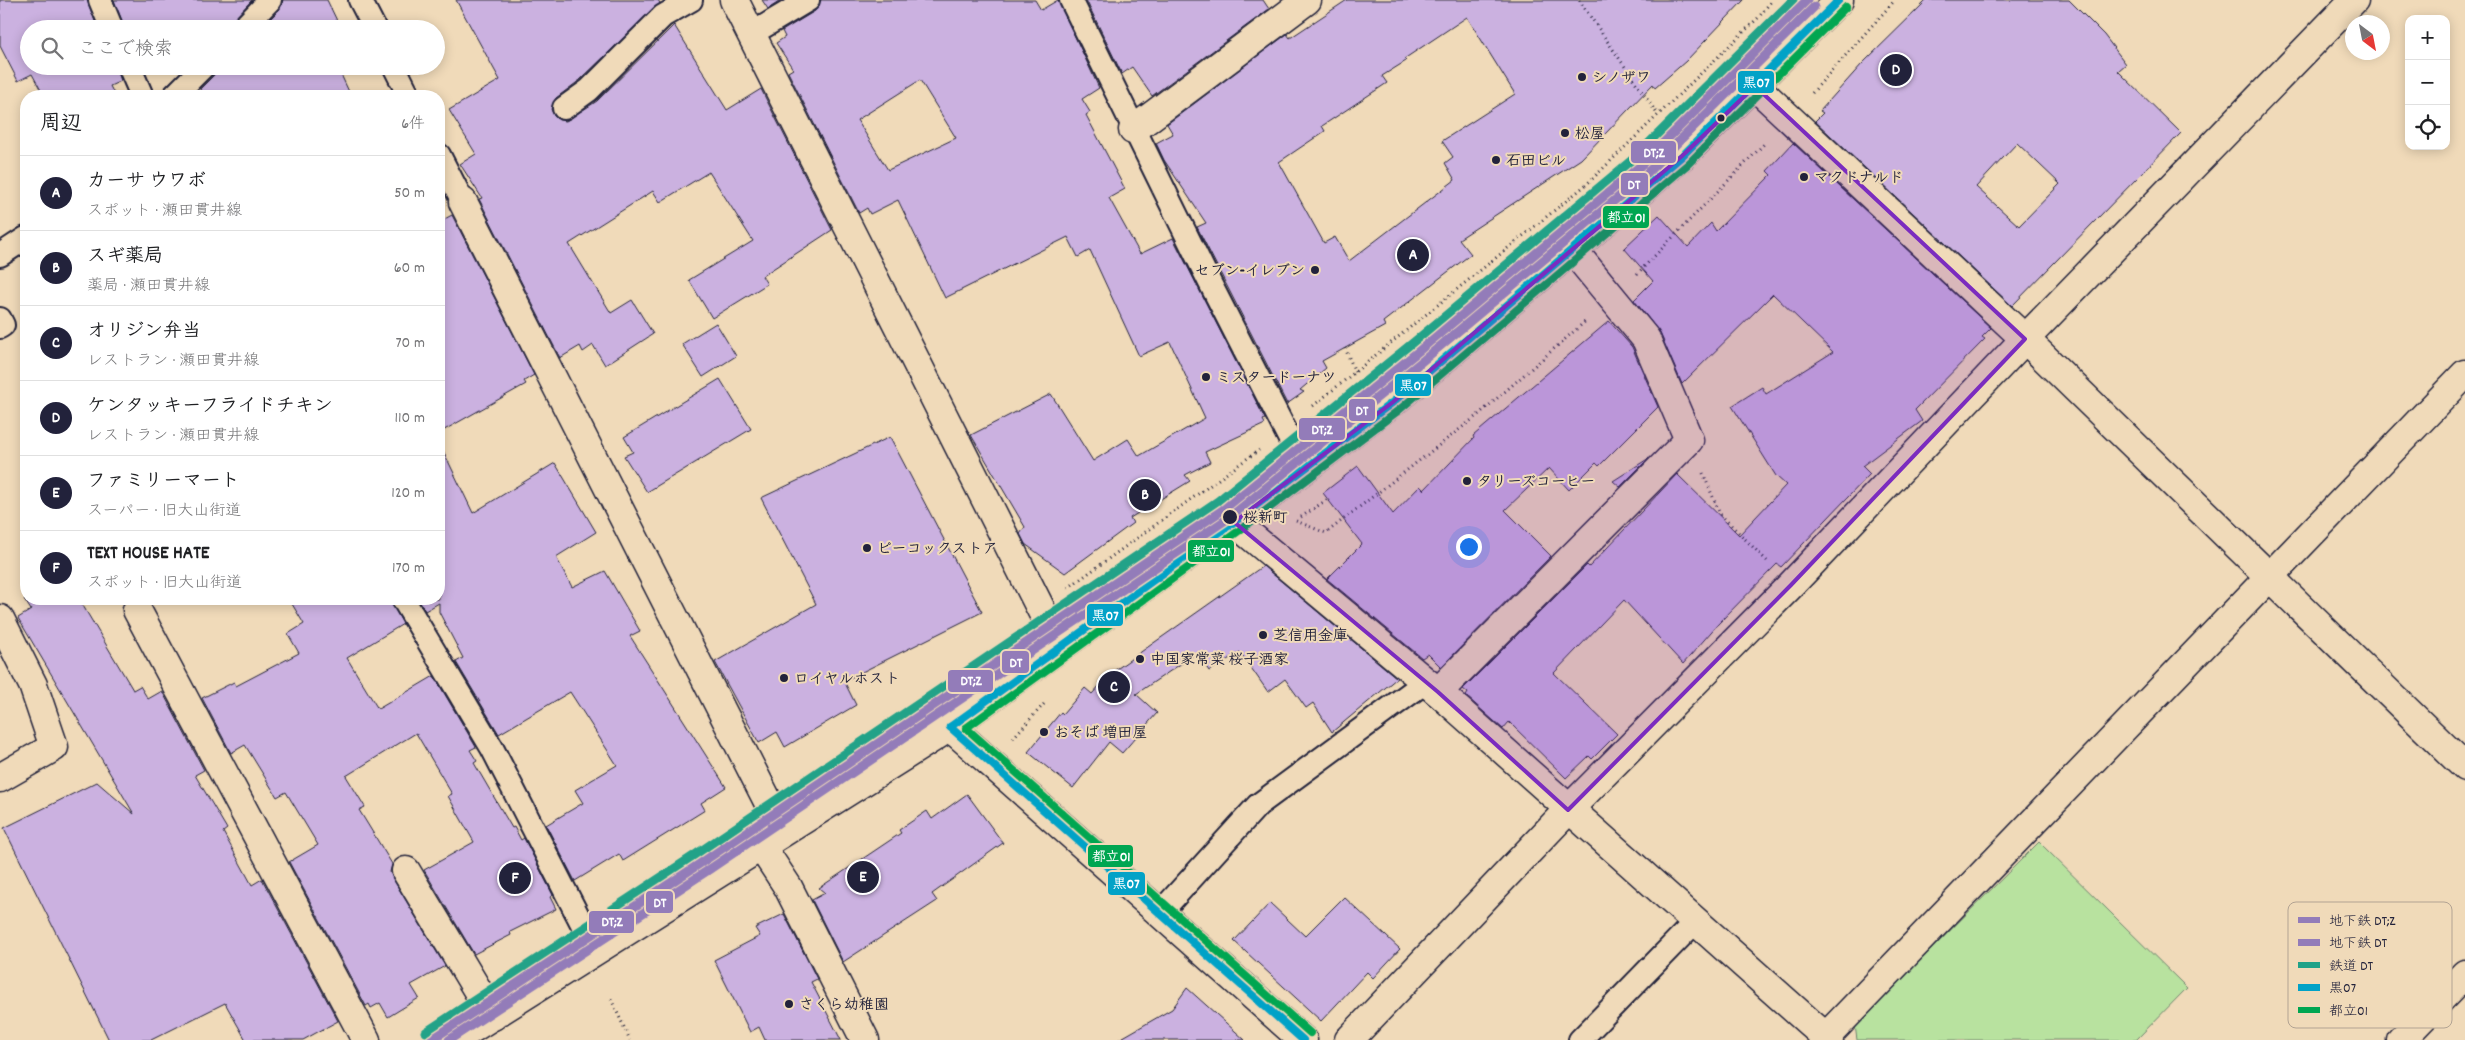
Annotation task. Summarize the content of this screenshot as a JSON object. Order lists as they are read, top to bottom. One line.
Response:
{"places":["シノザワ","松屋","石田ビル","マクドナルド","セブン-イレブン","ミスタードーナツ","タリーズコーヒー","桜新町","ピーコックストア","芝信用金庫","中国家常菜 桜子酒家","ロイヤルホスト","おそば 増田屋","さくら幼稚園"],"lines":["metro line DT;Z","rail line DT","transit line 黒07","metro line DT","transit line 都立01"],"legend":["地下鉄 DT;Z","地下鉄 DT","鉄道 DT","黒07","都立01"],"north":"bottom right","page":{"map_buttons":["+","−"],"search":"ここで検索","pins":["D","A","B","C","E","F"],"heading":["周辺","6件"],"list":[{"mark":"A","name":"カーサ ウワボ","note":"スポット · 瀬田貫井線","value":"50 m"},{"mark":"B","name":"スギ薬局","note":"薬局 · 瀬田貫井線","value":"60 m"},{"mark":"C","name":"オリジン弁当","note":"レストラン · 瀬田貫井線","value":"70 m"},{"mark":"D","name":"ケンタッキーフライドチキン","note":"レストラン · 瀬田貫井線","value":"110 m"},{"mark":"E","name":"ファミリーマート","note":"スーパー · 旧大山街道","value":"120 m"},{"mark":"F","name":"TEXT HOUSE HATE","note":"スポット · 旧大山街道","value":"170 m"}]}}
